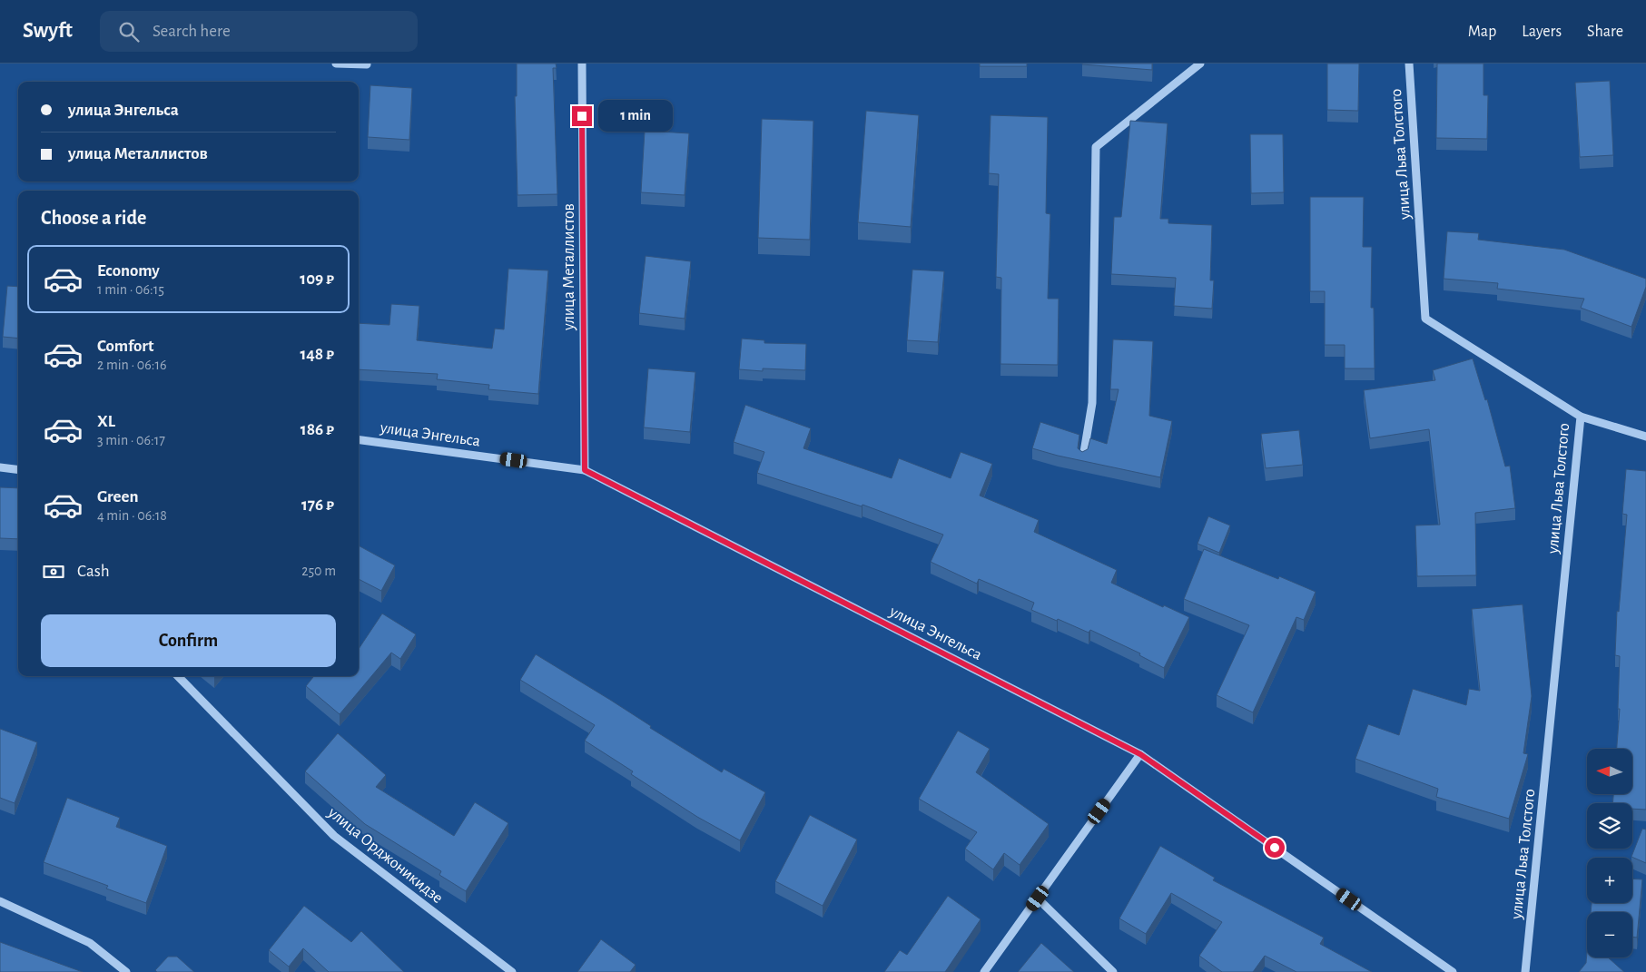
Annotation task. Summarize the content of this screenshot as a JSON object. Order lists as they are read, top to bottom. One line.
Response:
{"streets":{"street":["улица Льва Толстого","улица Металлистов","улица Энгельса","улица Орджоникидзе"]},"crossings":[["улица Металлистов","улица Энгельса"]],"north":"left","page":{"header":"Swyft","search":"Search here","nav":["Map","Layers","Share"],"banner":["улица Энгельса","улица Металлистов"],"bubble":"1 min","heading":"Choose a ride","list":[{"name":"Economy","note":"1 min · 06:15","value":"109 ₽"},{"name":"Comfort","note":"2 min · 06:16","value":"148 ₽"},{"name":"XL","note":"3 min · 06:17","value":"186 ₽"},{"name":"Green","note":"4 min · 06:18","value":"176 ₽"}],"pay":["Cash","250 m"],"buttons":"Confirm","map_buttons":["+","−"]}}
